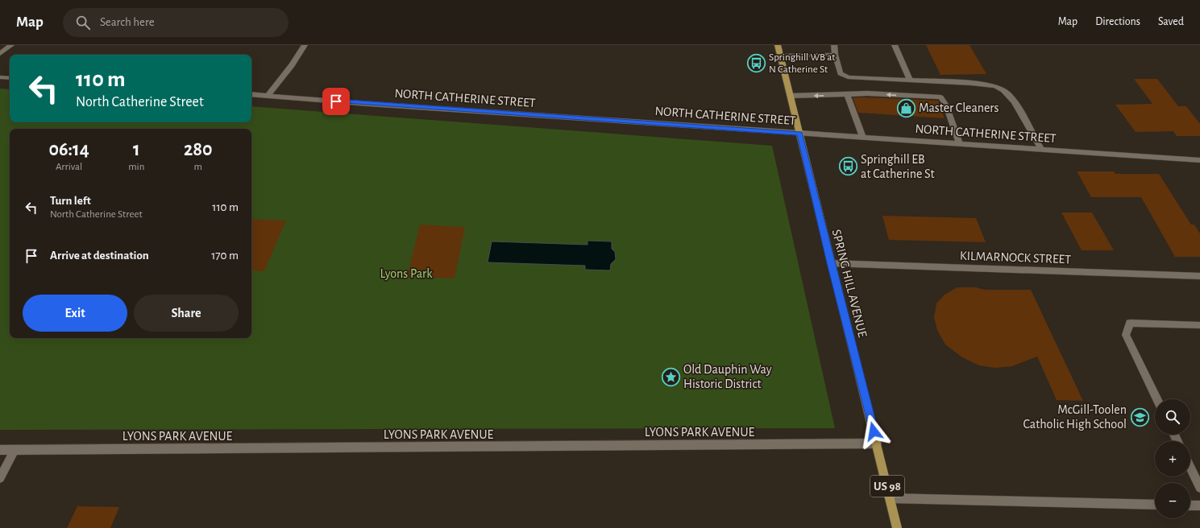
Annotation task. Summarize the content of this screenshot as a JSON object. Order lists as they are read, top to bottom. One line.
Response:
{"streets":{"main road":["SPRING HILL AVENUE","US 98"],"street":["NORTH CATHERINE STREET","KILMARNOCK STREET","LYONS PARK AVENUE"]},"crossings":[["NORTH CATHERINE STREET","SPRING HILL AVENUE"],["KILMARNOCK STREET","SPRING HILL AVENUE"],["SPRING HILL AVENUE","LYONS PARK AVENUE"]],"parks":["Lyons Park"],"places":{"bus stop":["Springhill WB at N Catherine St","Springhill EB at Catherine St"],"shop":["Master Cleaners"],"place":["Old Dauphin Way Historic District"],"school or university":["McGill-Toolen Catholic High School"]},"page":{"header":"Map","search":"Search here","nav":["Map","Directions","Saved"],"turn":["110 m","North Catherine Street"],"eta":["06:14","Arrival","1","min","280","m"],"list":[{"name":"Turn left","note":"North Catherine Street","value":"110 m"},{"name":"Arrive at destination","value":"170 m"}],"buttons":["Exit","Share"],"map_buttons":["+","−"]}}
